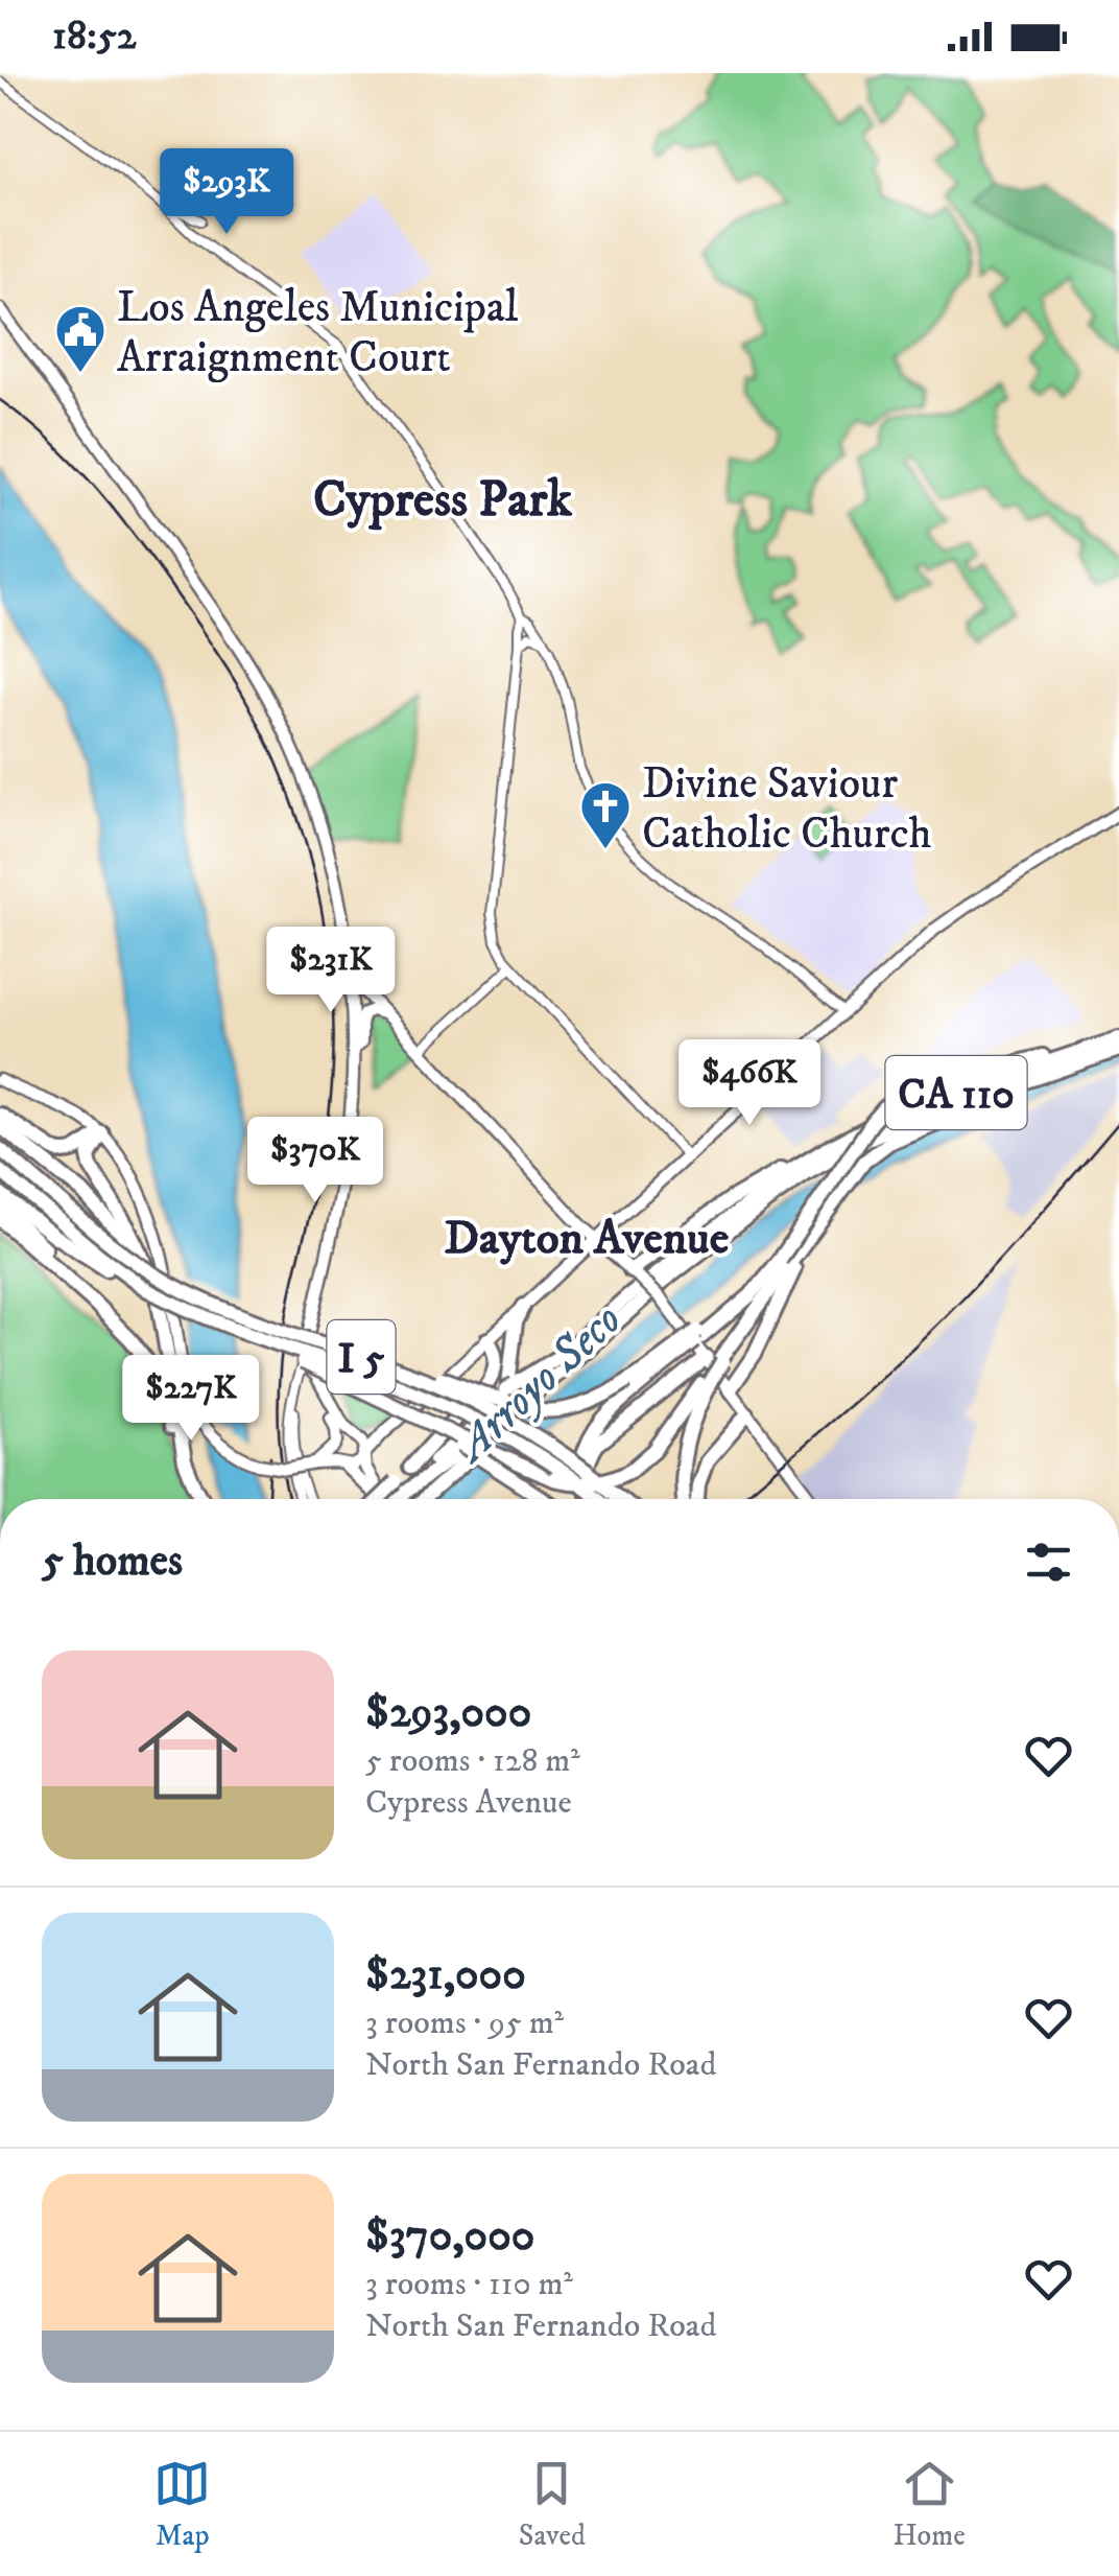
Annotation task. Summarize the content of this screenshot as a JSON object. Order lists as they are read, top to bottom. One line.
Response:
{"streets":{"highway":["CA 110","I 5"]},"districts":["Cypress Park","Dayton Avenue"],"water":["Arroyo Seco"],"places":{"public building":["Los Angeles Municipal Arraignment Court"],"church":["Divine Saviour Catholic Church"]},"page":{"status":"18:52","price":["$293K","$231K","$466K","$370K","$227K"],"heading":"5 homes","list":[{"name":"$293,000","note":"5 rooms · 128 m² · Cypress Avenue"},{"name":"$231,000","note":"3 rooms · 95 m² · North San Fernando Road"},{"name":"$370,000","note":"3 rooms · 110 m² · North San Fernando Road"}],"tabs":["Map","Saved","Home"]}}
